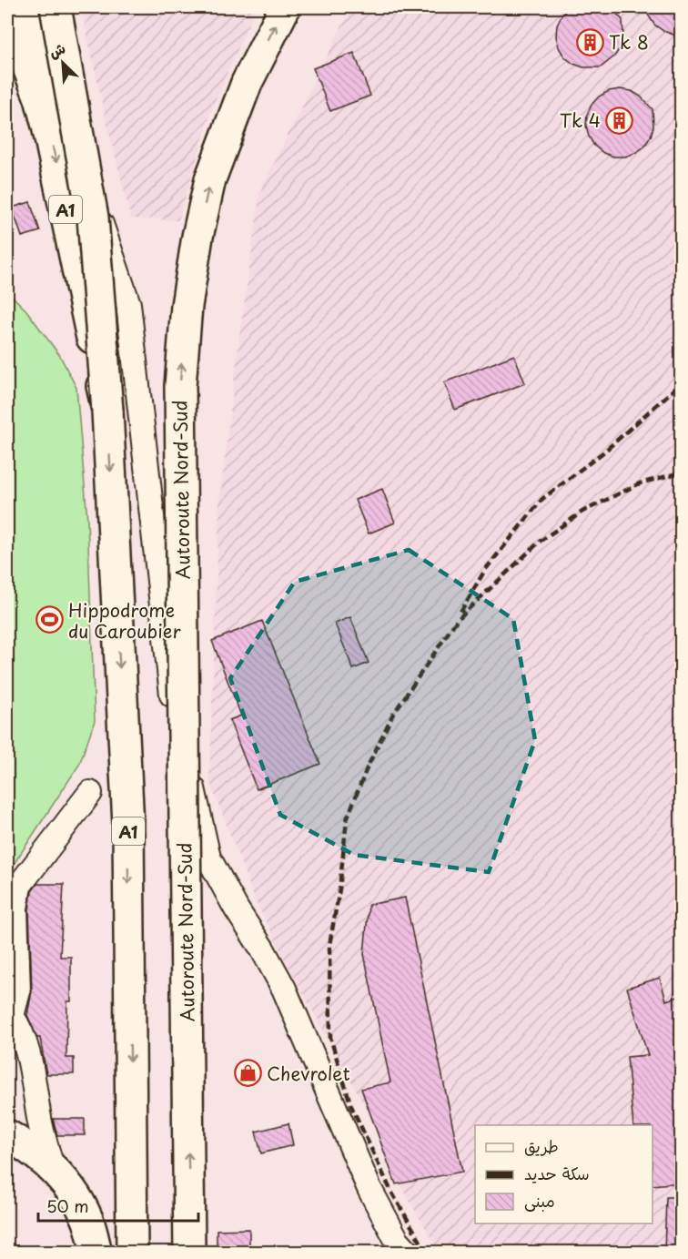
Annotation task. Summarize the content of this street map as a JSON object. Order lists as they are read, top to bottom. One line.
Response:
{"streets":{"highway":["A1","Autoroute Nord-Sud"]},"places":{"building":["Tk 8","Tk 4"],"sports":["Hippodrome du Caroubier"],"shop":["Chevrolet"]},"legend":["طريق","سكة حديد","مبنى"],"scale_bar":"50 m","north":"top left"}
